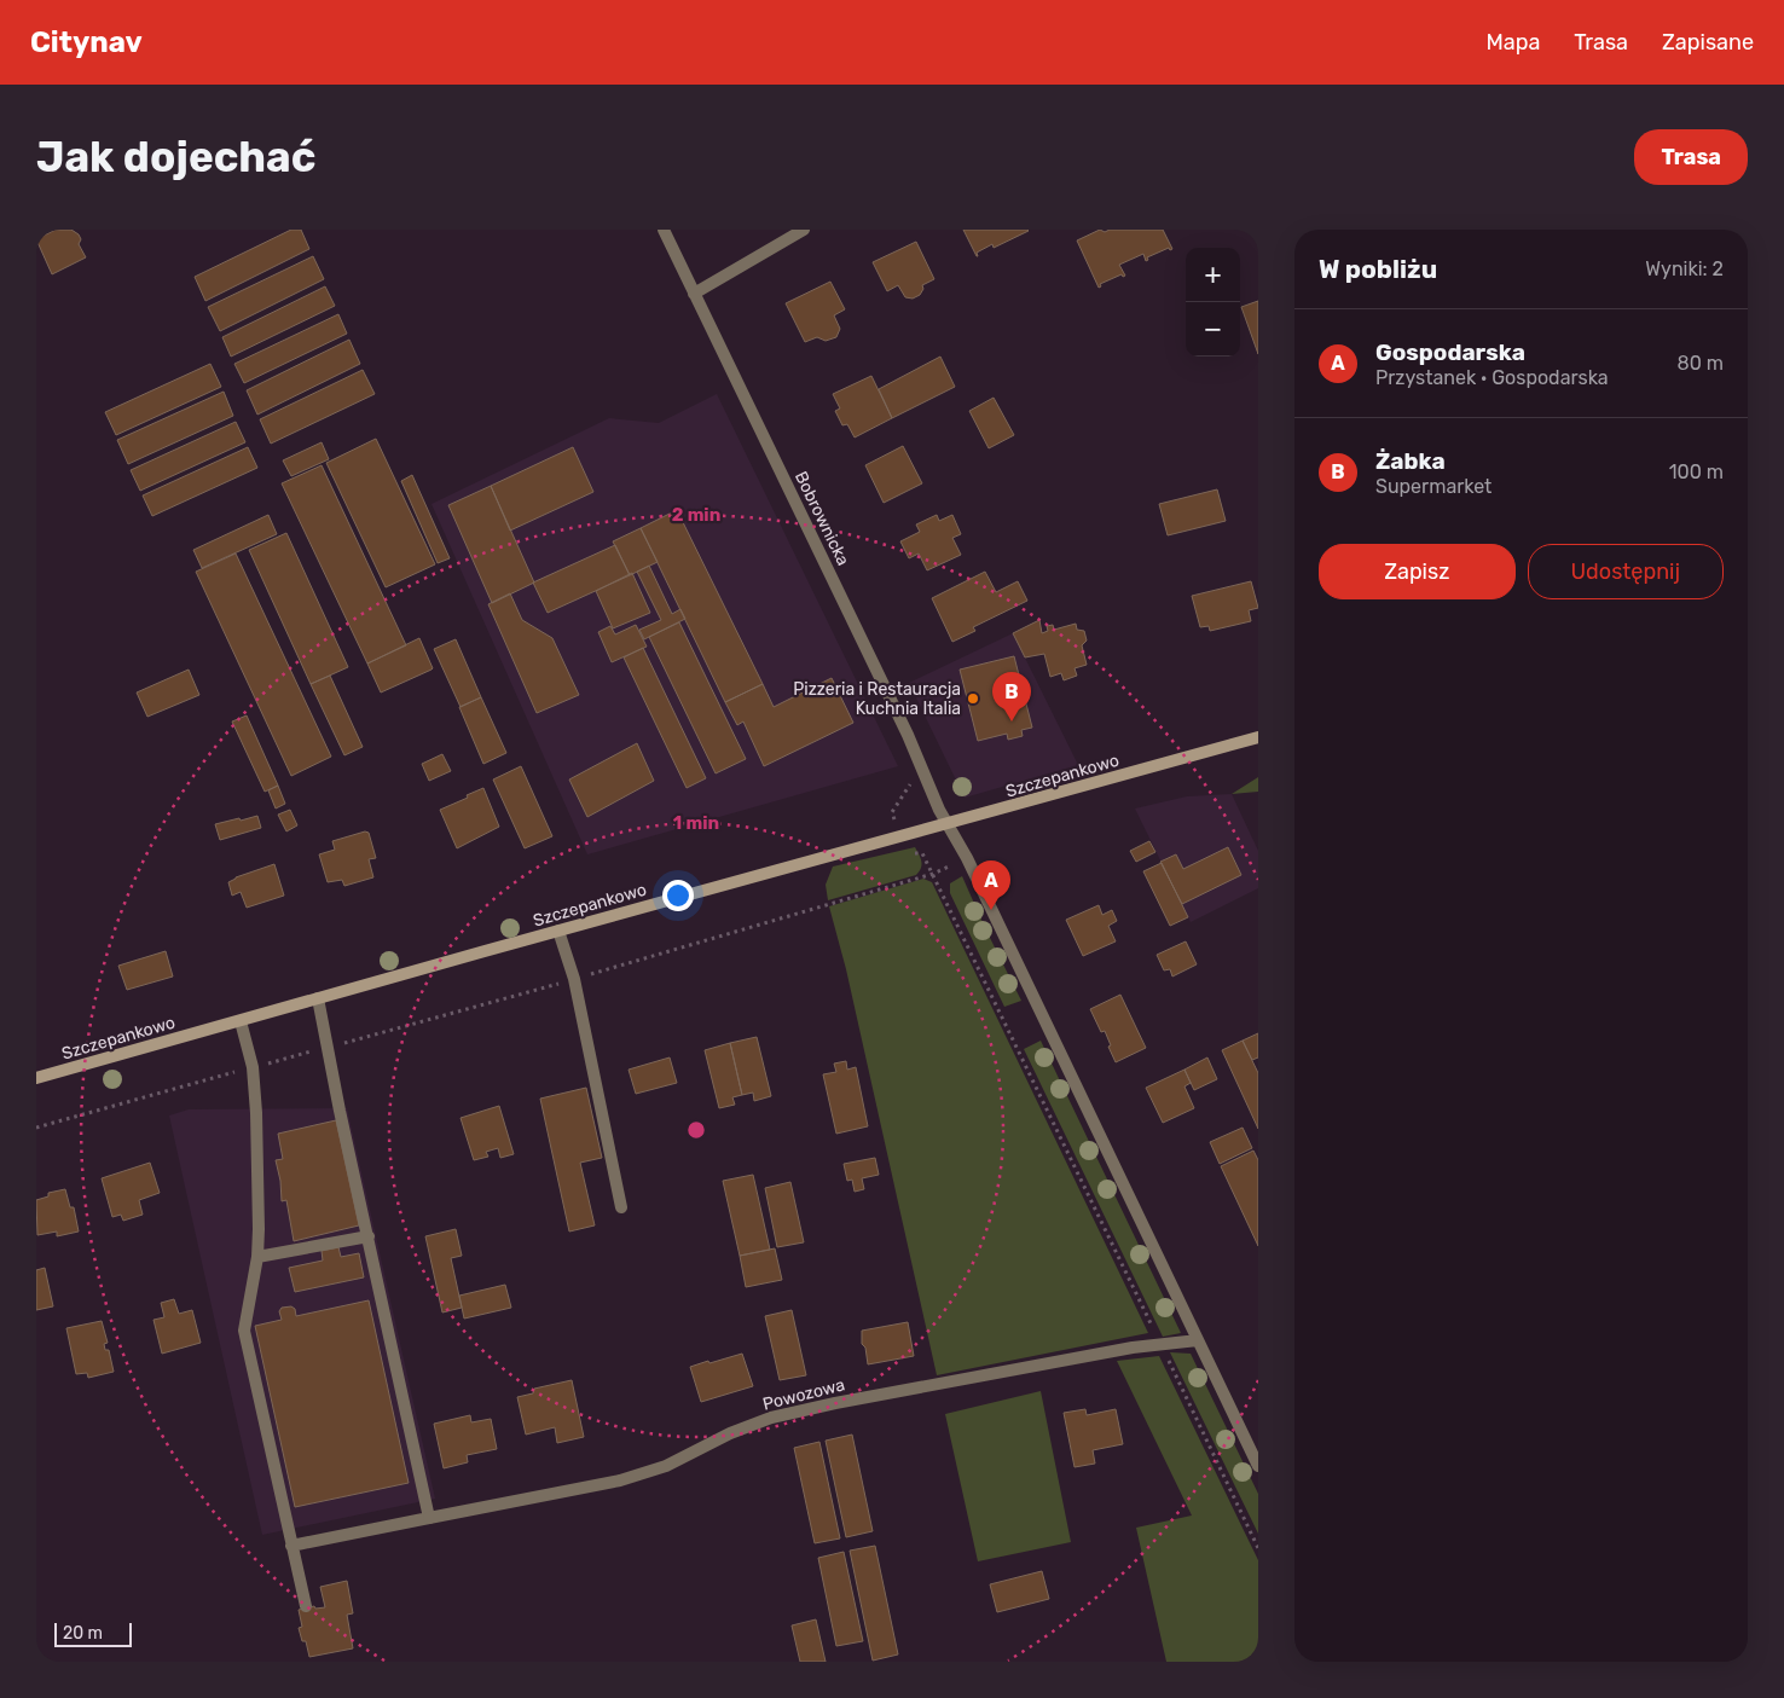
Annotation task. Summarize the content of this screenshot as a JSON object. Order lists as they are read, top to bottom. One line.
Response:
{"streets":{"street":["Bobrownicka","Szczepankowo","Powozowa"]},"crossings":[["Bobrownicka","Szczepankowo"],["Bobrownicka","Powozowa"]],"places":["Pizzeria i Restauracja Kuchnia Italia"],"scale_bar":"20 m","page":{"header":"Citynav","nav":["Mapa","Trasa","Zapisane"],"buttons":["Trasa",["Zapisz","Udostępnij"]],"title":"Jak dojechać","heading":["W pobliżu","Wyniki: 2"],"map_buttons":["+","−"],"list":[{"mark":"A","name":"Gospodarska","note":"Przystanek · Gospodarska","value":"80 m"},{"mark":"B","name":"Żabka","note":"Supermarket","value":"100 m"}],"pins":["B","A"],"scale":"20 m"},"rings":["2 min","1 min"]}
